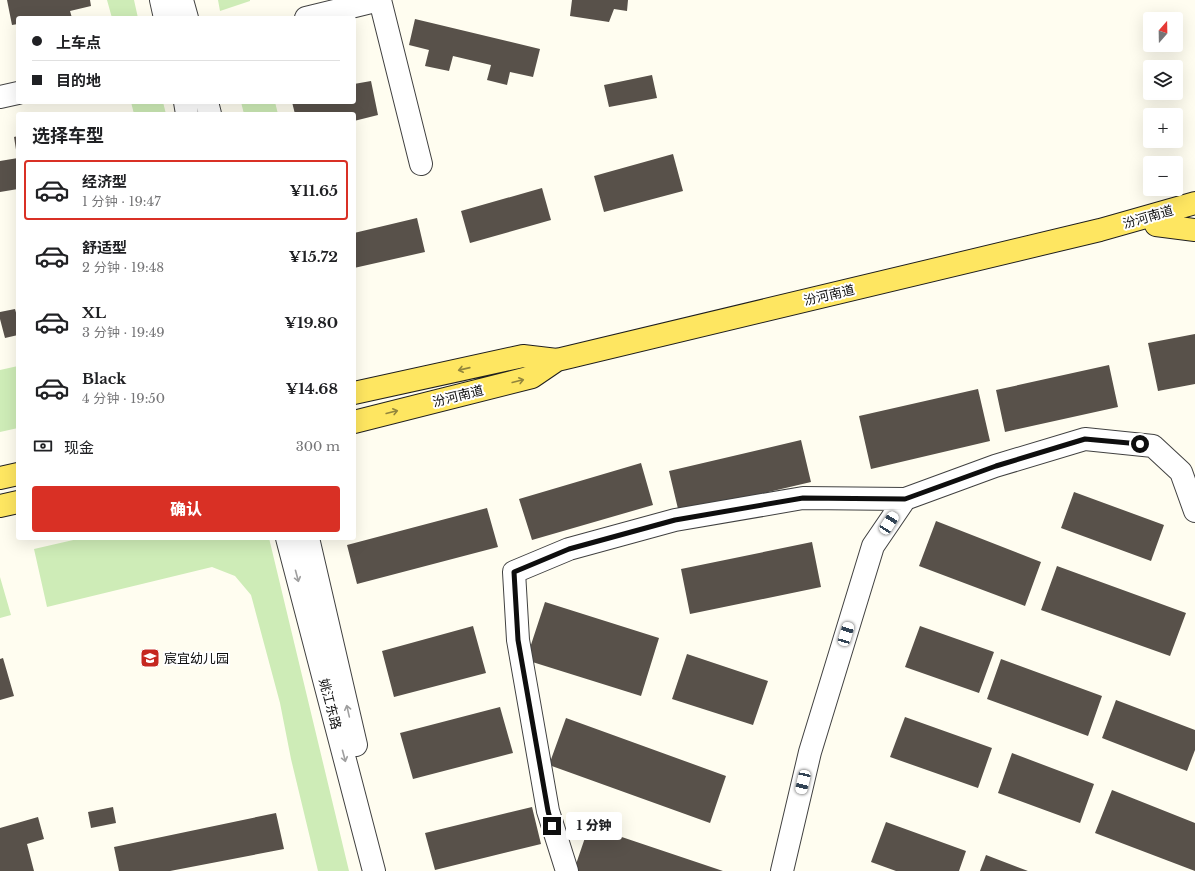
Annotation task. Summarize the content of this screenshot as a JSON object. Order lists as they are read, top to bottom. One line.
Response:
{"streets":{"main road":["汾河南道"],"street":["姚江东路"]},"places":{"school or university":["宸宜幼儿园"]},"north":"top","page":{"map_buttons":["+","−"],"banner":["上车点","目的地"],"heading":"选择车型","list":[{"name":"经济型","note":"1 分钟 · 19:47","value":"¥11.65"},{"name":"舒适型","note":"2 分钟 · 19:48","value":"¥15.72"},{"name":"XL","note":"3 分钟 · 19:49","value":"¥19.80"},{"name":"Black","note":"4 分钟 · 19:50","value":"¥14.68"}],"pay":["现金","300 m"],"buttons":"确认","bubble":"1 分钟"}}
